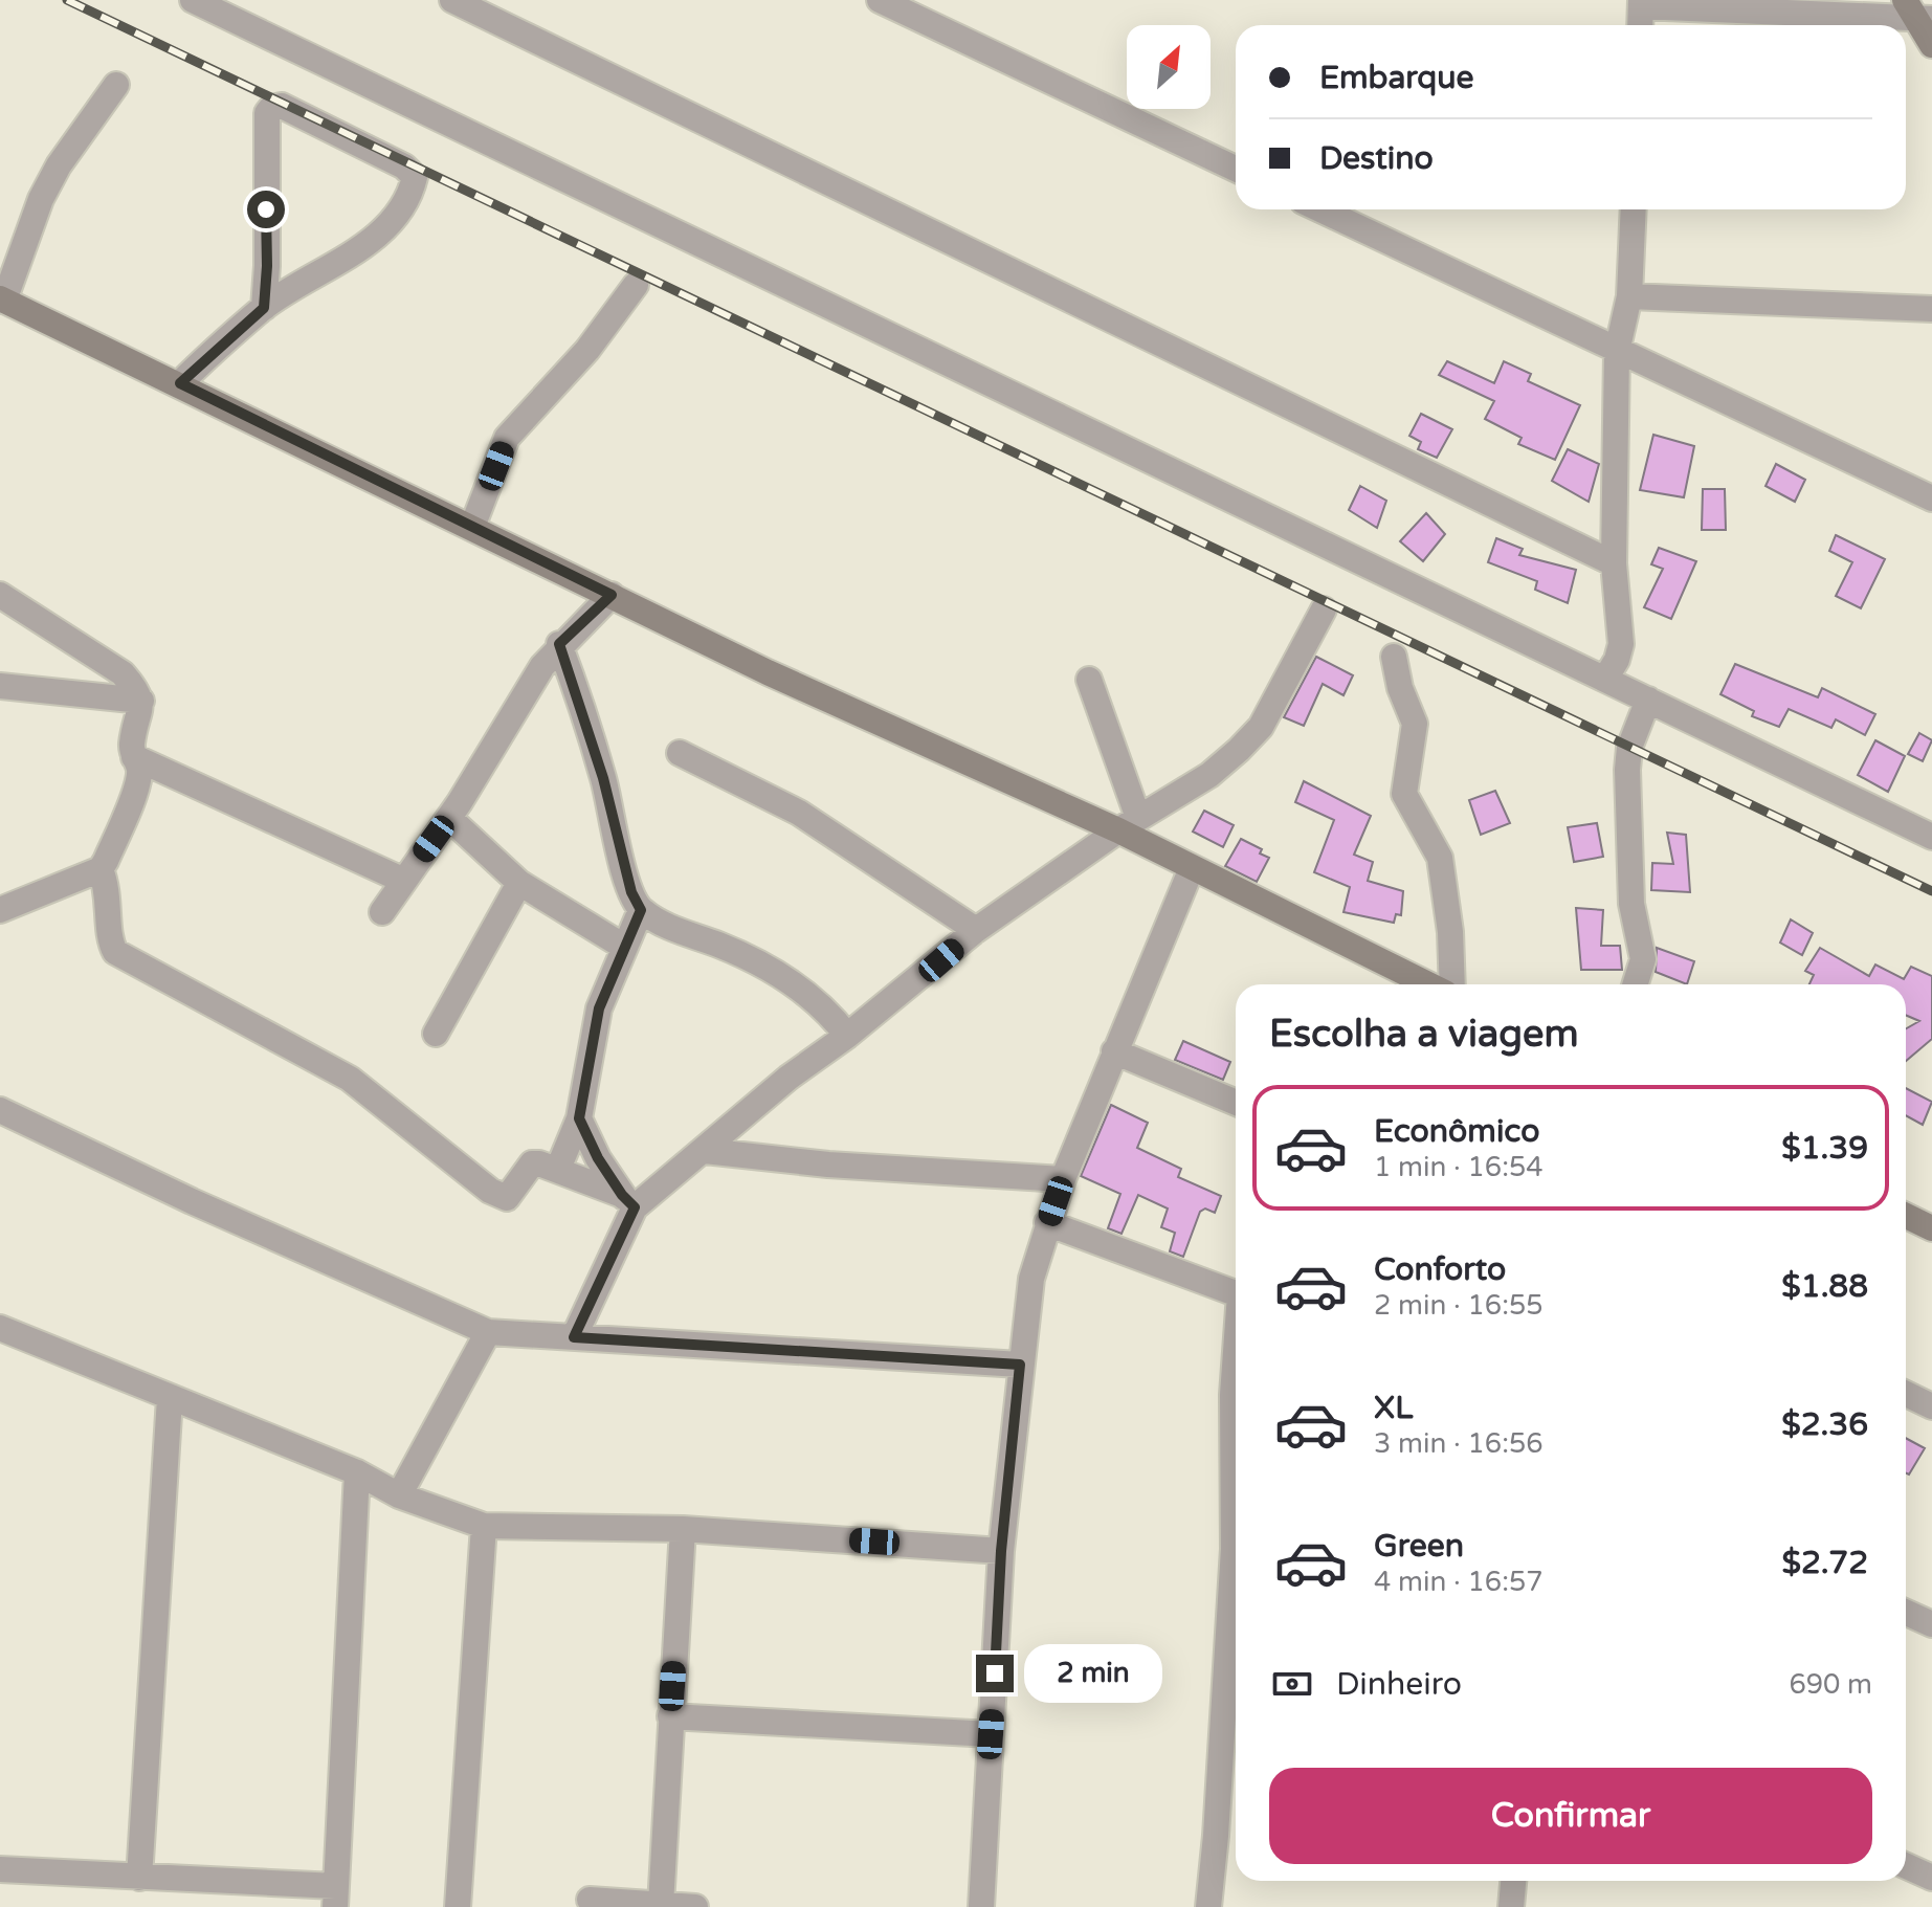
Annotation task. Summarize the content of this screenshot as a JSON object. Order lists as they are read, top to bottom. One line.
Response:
{"north":"top right","page":{"banner":["Embarque","Destino"],"heading":"Escolha a viagem","list":[{"name":"Econômico","note":"1 min · 16:54","value":"$1.39"},{"name":"Conforto","note":"2 min · 16:55","value":"$1.88"},{"name":"XL","note":"3 min · 16:56","value":"$2.36"},{"name":"Green","note":"4 min · 16:57","value":"$2.72"}],"pay":["Dinheiro","690 m"],"bubble":"2 min","buttons":"Confirmar"}}
